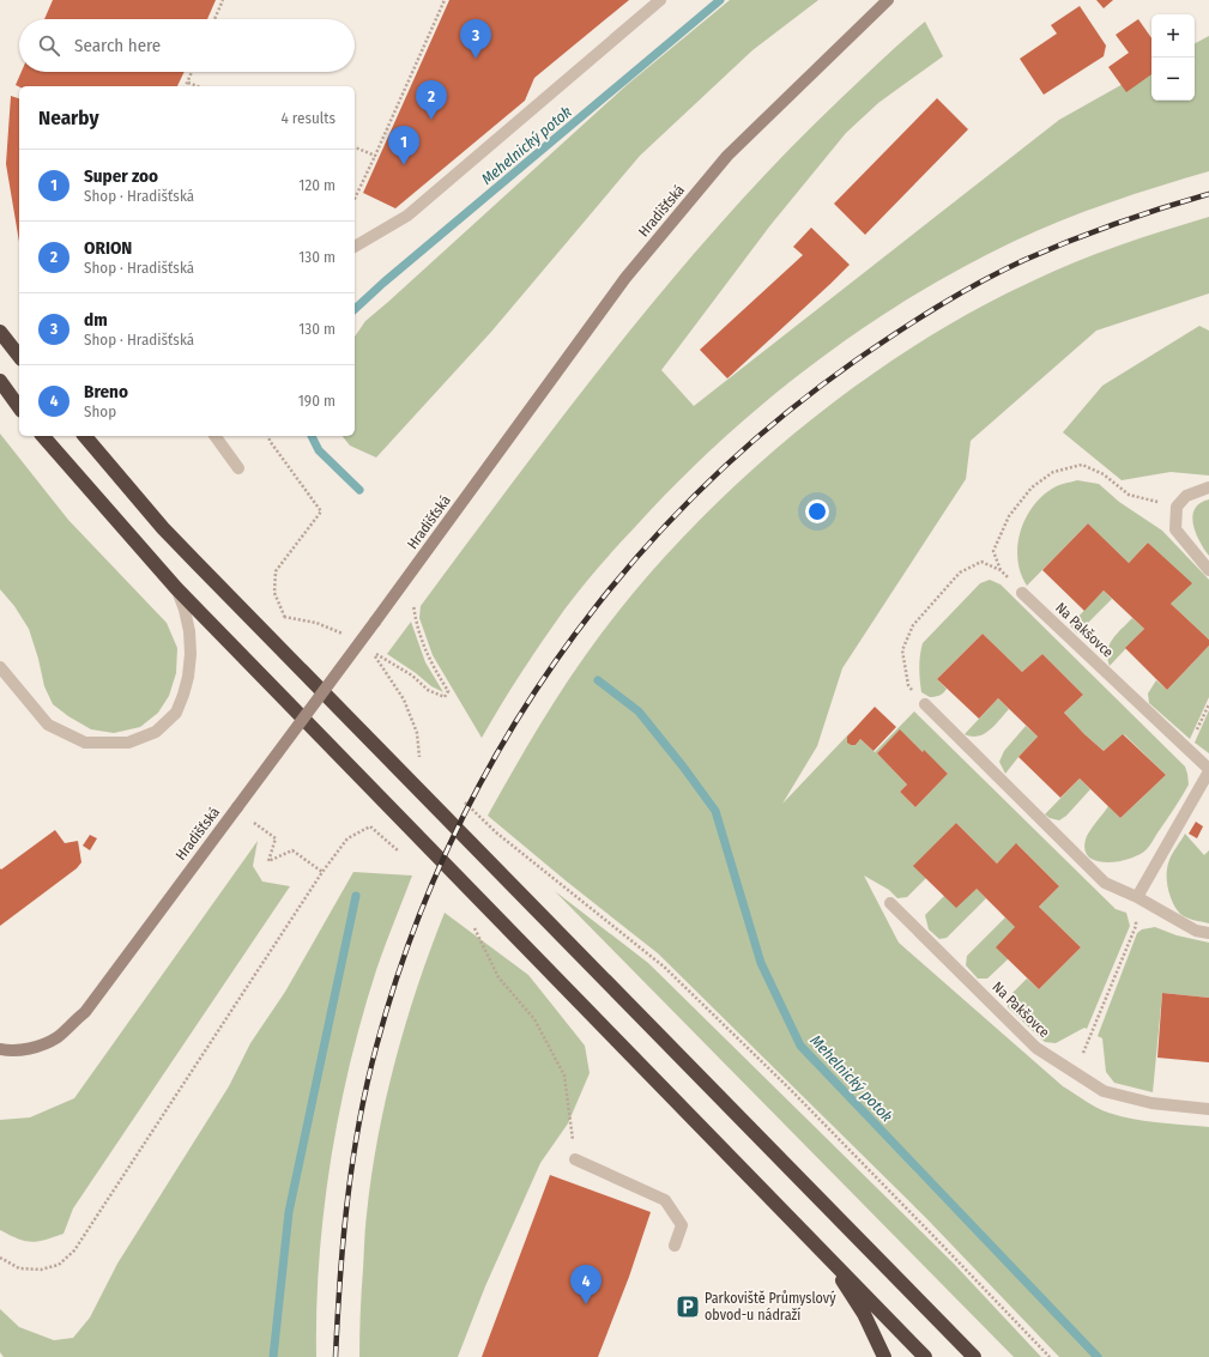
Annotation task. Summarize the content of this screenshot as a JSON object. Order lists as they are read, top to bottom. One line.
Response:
{"streets":{"street":["Hradišťská","Na Pakšovce"]},"water":["Mehelnický potok"],"places":{"parking":["Parkoviště Průmyslový obvod-u nádraží"]},"page":{"map_buttons":["+","−"],"pins":["3","2","1","4"],"search":"Search here","heading":["Nearby","4 results"],"list":[{"mark":"1","name":"Super zoo","note":"Shop · Hradišťská","value":"120 m"},{"mark":"2","name":"ORION","note":"Shop · Hradišťská","value":"130 m"},{"mark":"3","name":"dm","note":"Shop · Hradišťská","value":"130 m"},{"mark":"4","name":"Breno","note":"Shop","value":"190 m"}]}}
